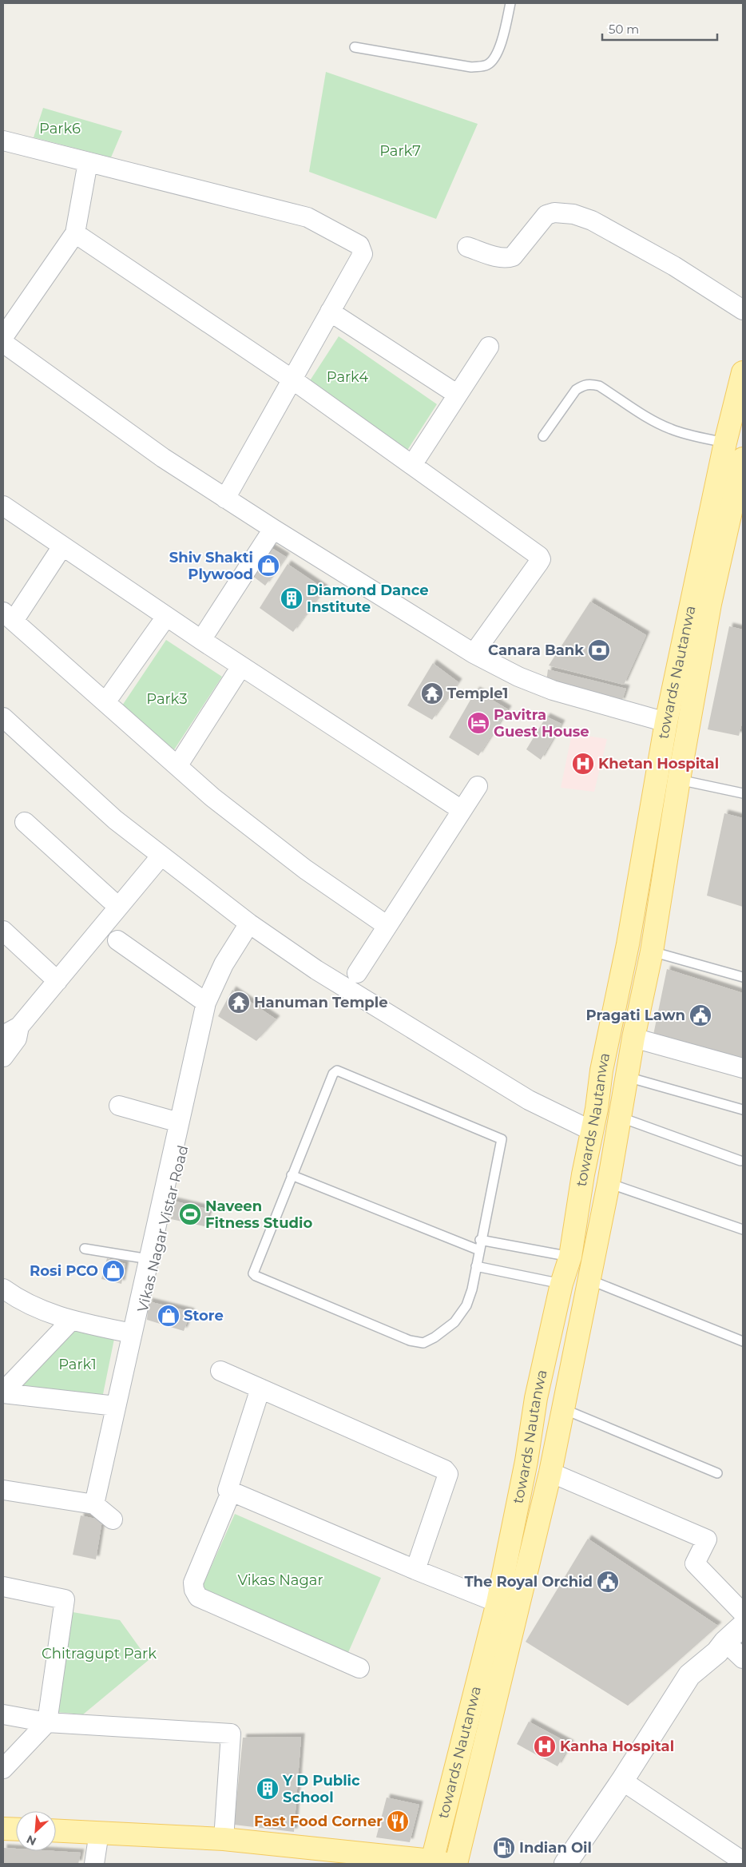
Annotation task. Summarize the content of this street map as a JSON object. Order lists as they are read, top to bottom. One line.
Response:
{"streets":{"main road":["towards Nautanwa"],"street":["Vikas Nagar Vistar Road"]},"parks":["Park6","Park7","Park4","Park3","Park1","Vikas Nagar","Chitragupt Park"],"places":{"shop":["Shiv Shakti Plywood","Rosi PCO","Store"],"building":["Diamond Dance Institute","Y D Public School"],"bank":["Canara Bank"],"temple":["Temple1","Hanuman Temple"],"hotel":["Pavitra Guest House"],"hospital":["Khetan Hospital","Kanha Hospital"],"public building":["Pragati Lawn","The Royal Orchid"],"sports":["Naveen Fitness Studio"],"restaurant":["Fast Food Corner"],"fuel station":["Indian Oil"]},"scale_bar":"50 m","north":"bottom left"}
